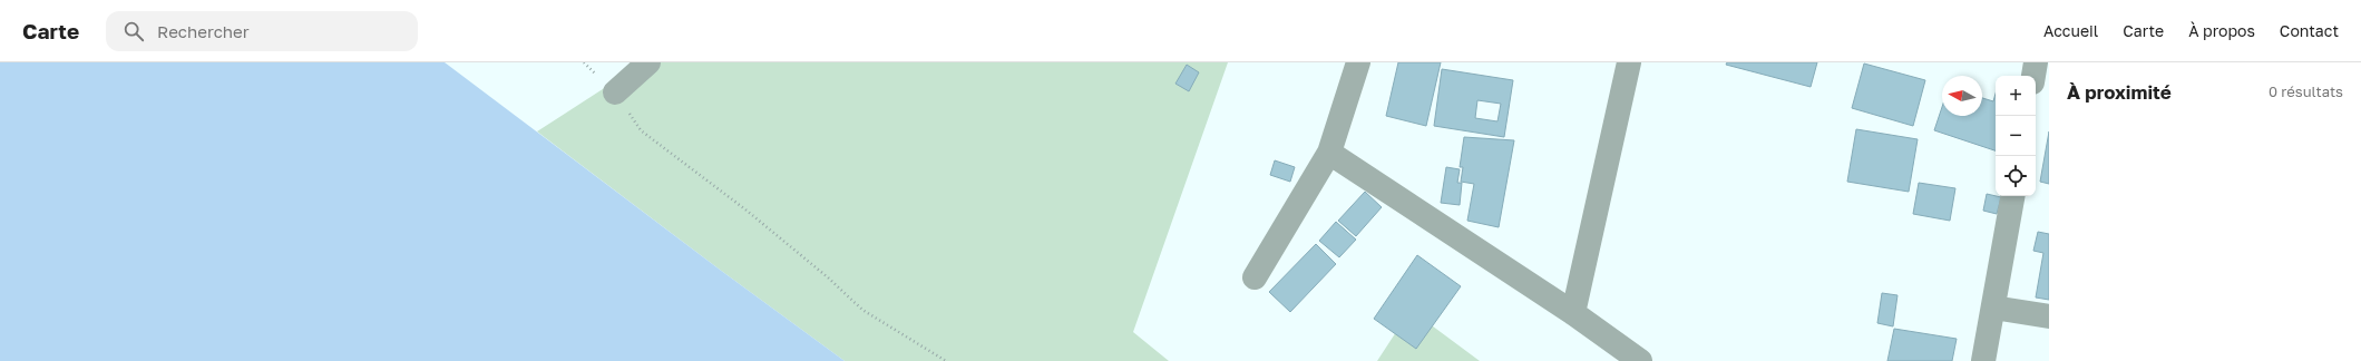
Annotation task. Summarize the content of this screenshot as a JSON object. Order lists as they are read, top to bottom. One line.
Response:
{"north":"left","page":{"header":"Carte","search":"Rechercher","nav":["Accueil","Carte","À propos","Contact"],"heading":["À proximité","0 résultats"],"map_buttons":["+","−"]}}
